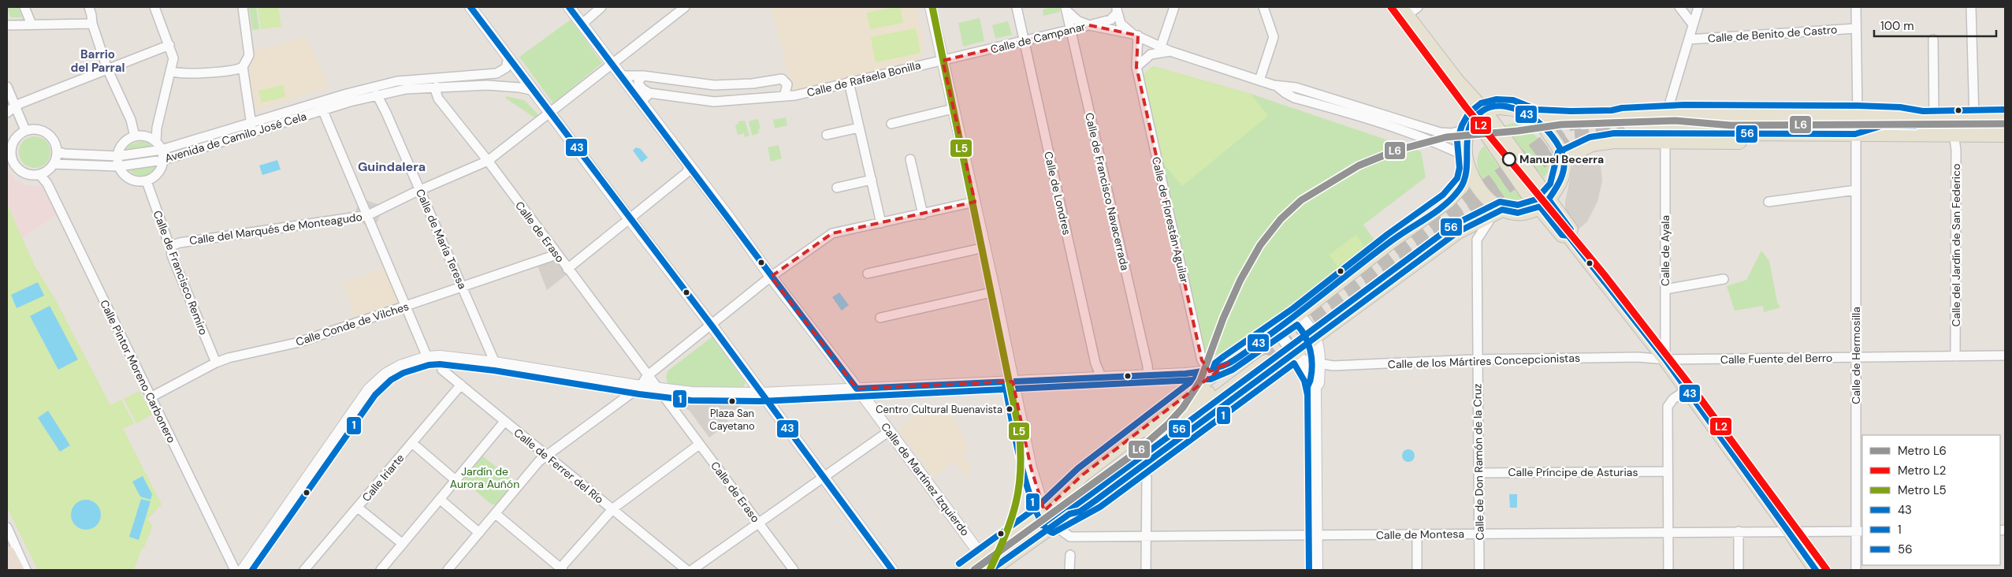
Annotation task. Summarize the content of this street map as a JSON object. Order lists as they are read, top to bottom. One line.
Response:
{"streets":{"street":["Calle de Benito de Castro","Calle de Campanar","Calle de Rafaela Bonilla","Avenida de Camilo José Cela","Calle de Francisco Navacerrada","Calle de Londres","Calle de Florestán Aguilar","Calle del Marqués de Monteagudo","Calle de Eraso","Calle de María Teresa","Calle del Jardín de San Federico","Calle de Ayala","Calle de Francisco Remiro","Calle Conde de Vilches","Calle de Hermosilla","Calle Fuente del Berro","Calle de los Mártires Concepcionistas","Calle Pintor Moreno Carbonero","Calle de Don Ramón de la Cruz","Calle de Ferrer del Río","Calle Príncipe de Asturias","Calle Iriarte","Calle de Martínez Izquierdo","Calle de Montesa"]},"crossings":[["Calle de Campanar","Calle de Rafaela Bonilla"],["Calle de Campanar","Calle de Francisco Navacerrada"],["Calle de Campanar","Calle de Londres"],["Calle de Campanar","Calle de Florestán Aguilar"],["Avenida de Camilo José Cela","Calle de Eraso"],["Avenida de Camilo José Cela","Calle de María Teresa"],["Avenida de Camilo José Cela","Calle Pintor Moreno Carbonero"],["Calle del Marqués de Monteagudo","Calle de Eraso"],["Calle del Marqués de Monteagudo","Calle de María Teresa"],["Calle del Marqués de Monteagudo","Calle de Francisco Remiro"],["Calle del Marqués de Monteagudo","Calle de Martínez Izquierdo"],["Calle de Eraso","Calle Conde de Vilches"],["Calle de María Teresa","Calle Conde de Vilches"],["Calle del Jardín de San Federico","Calle Fuente del Berro"],["Calle de Ayala","Calle Fuente del Berro"],["Calle de Ayala","Calle de los Mártires Concepcionistas"],["Calle de Francisco Remiro","Calle Conde de Vilches"],["Calle Conde de Vilches","Calle Pintor Moreno Carbonero"],["Calle de Hermosilla","Calle Fuente del Berro"],["Calle de Hermosilla","Calle de Montesa"],["Calle Fuente del Berro","Calle de los Mártires Concepcionistas"],["Calle de los Mártires Concepcionistas","Calle de Don Ramón de la Cruz"],["Calle de Don Ramón de la Cruz","Calle Príncipe de Asturias"],["Calle de Don Ramón de la Cruz","Calle de Montesa"],["Calle de Ferrer del Río","Calle Iriarte"]],"districts":["Barrio del Parral","Guindalera"],"parks":["Jardín de Aurora Auñón"],"places":["Manuel Becerra","Plaza San Cayetano","Centro Cultural Buenavista"],"lines":["metro line L2","metro line L5","transit line 43","transit line 56","metro line L6","transit line 1"],"legend":["Metro L6","Metro L2","Metro L5","43","1","56"],"scale_bar":"100 m"}
